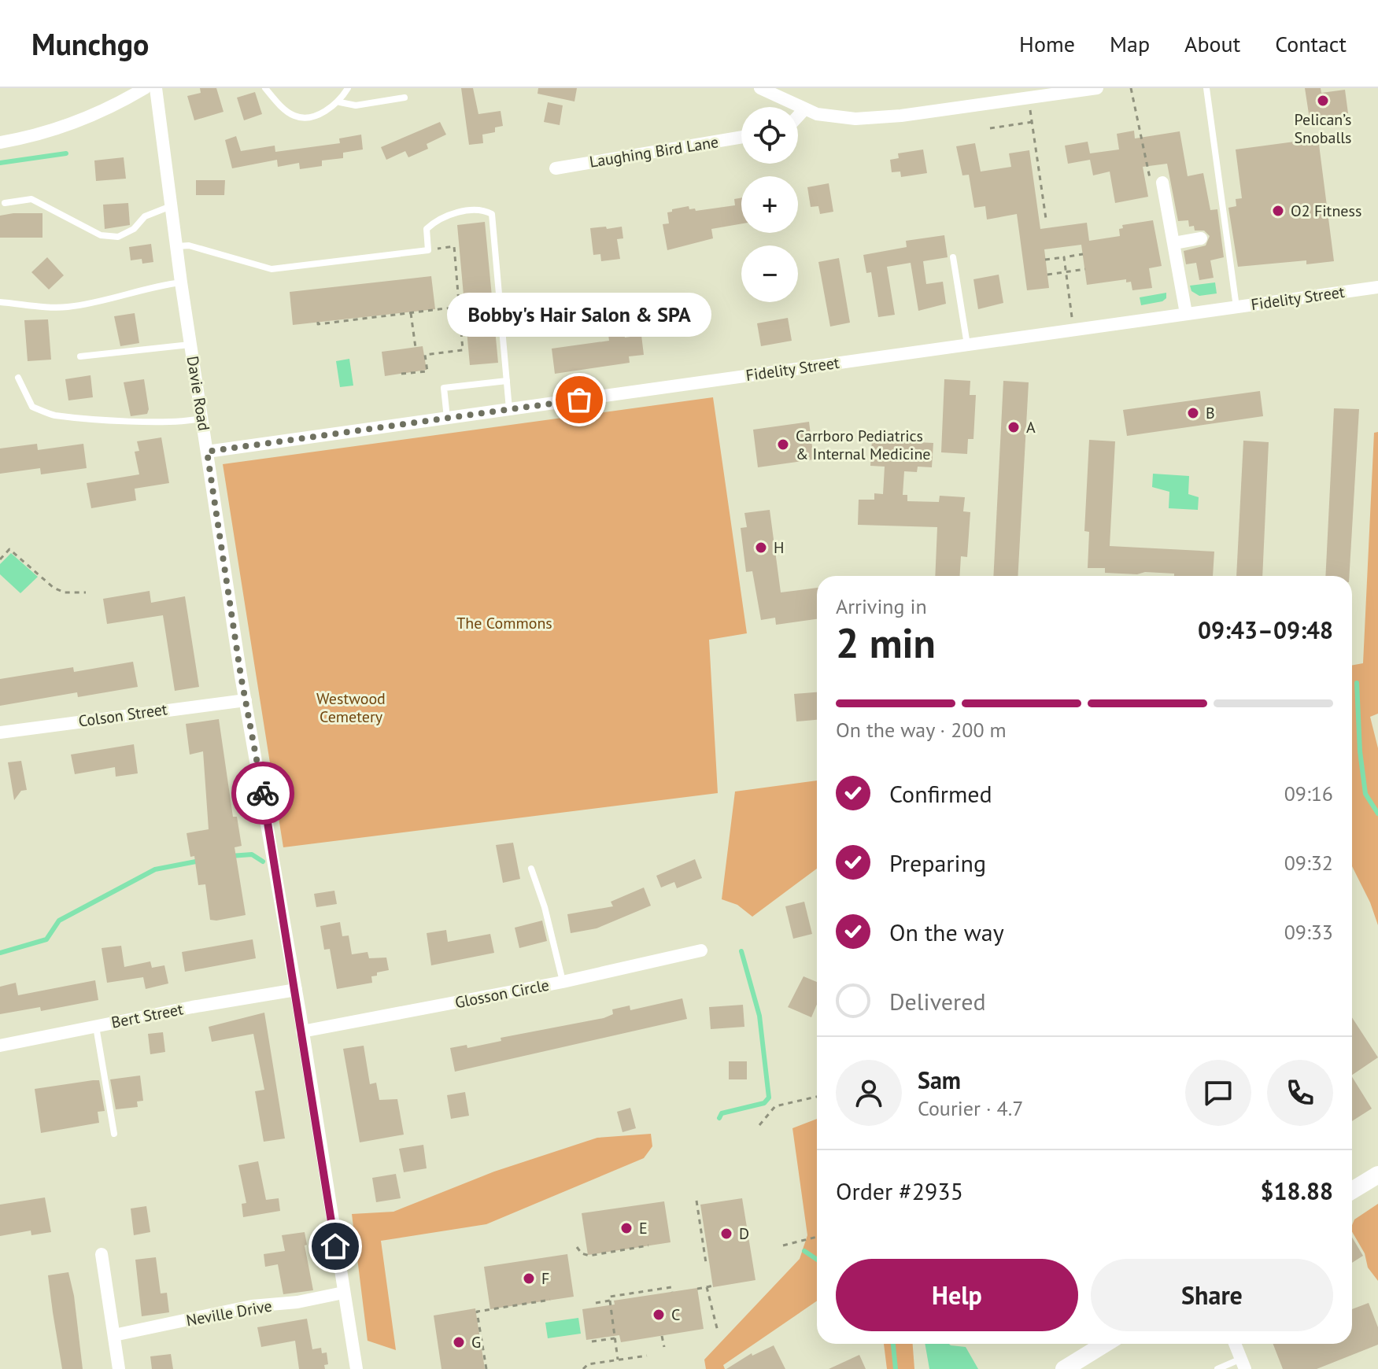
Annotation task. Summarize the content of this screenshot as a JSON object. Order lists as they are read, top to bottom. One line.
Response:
{"streets":{"street":["Laughing Bird Lane","Fidelity Street","Davie Road","Colson Street","Glosson Circle","Bert Street","Neville Drive"]},"crossings":[["Fidelity Street","Davie Road"],["Davie Road","Colson Street"],["Davie Road","Glosson Circle"],["Davie Road","Bert Street"],["Davie Road","Neville Drive"]],"parks":["The Commons","Westwood Cemetery"],"places":["Pelican’s Snoballs","O2 Fitness","Bobby's Hair Salon & SPA","B","A","Carrboro Pediatrics & Internal Medicine","H","E","D","F","C","G"],"page":{"header":"Munchgo","nav":["Home","Map","About","Contact"],"map_buttons":["+","−"],"bubble":"Bobby's Hair Salon & SPA","heading":["2 min","Arriving in","09:43–09:48"],"panel":["Sam","Courier · 4.7","Order #2935","$18.88"],"bar":"On the way · 200 m","list":[["Confirmed","09:16"],["Preparing","09:32"],["On the way","09:33"],"Delivered"],"buttons":["Help","Share"]}}
